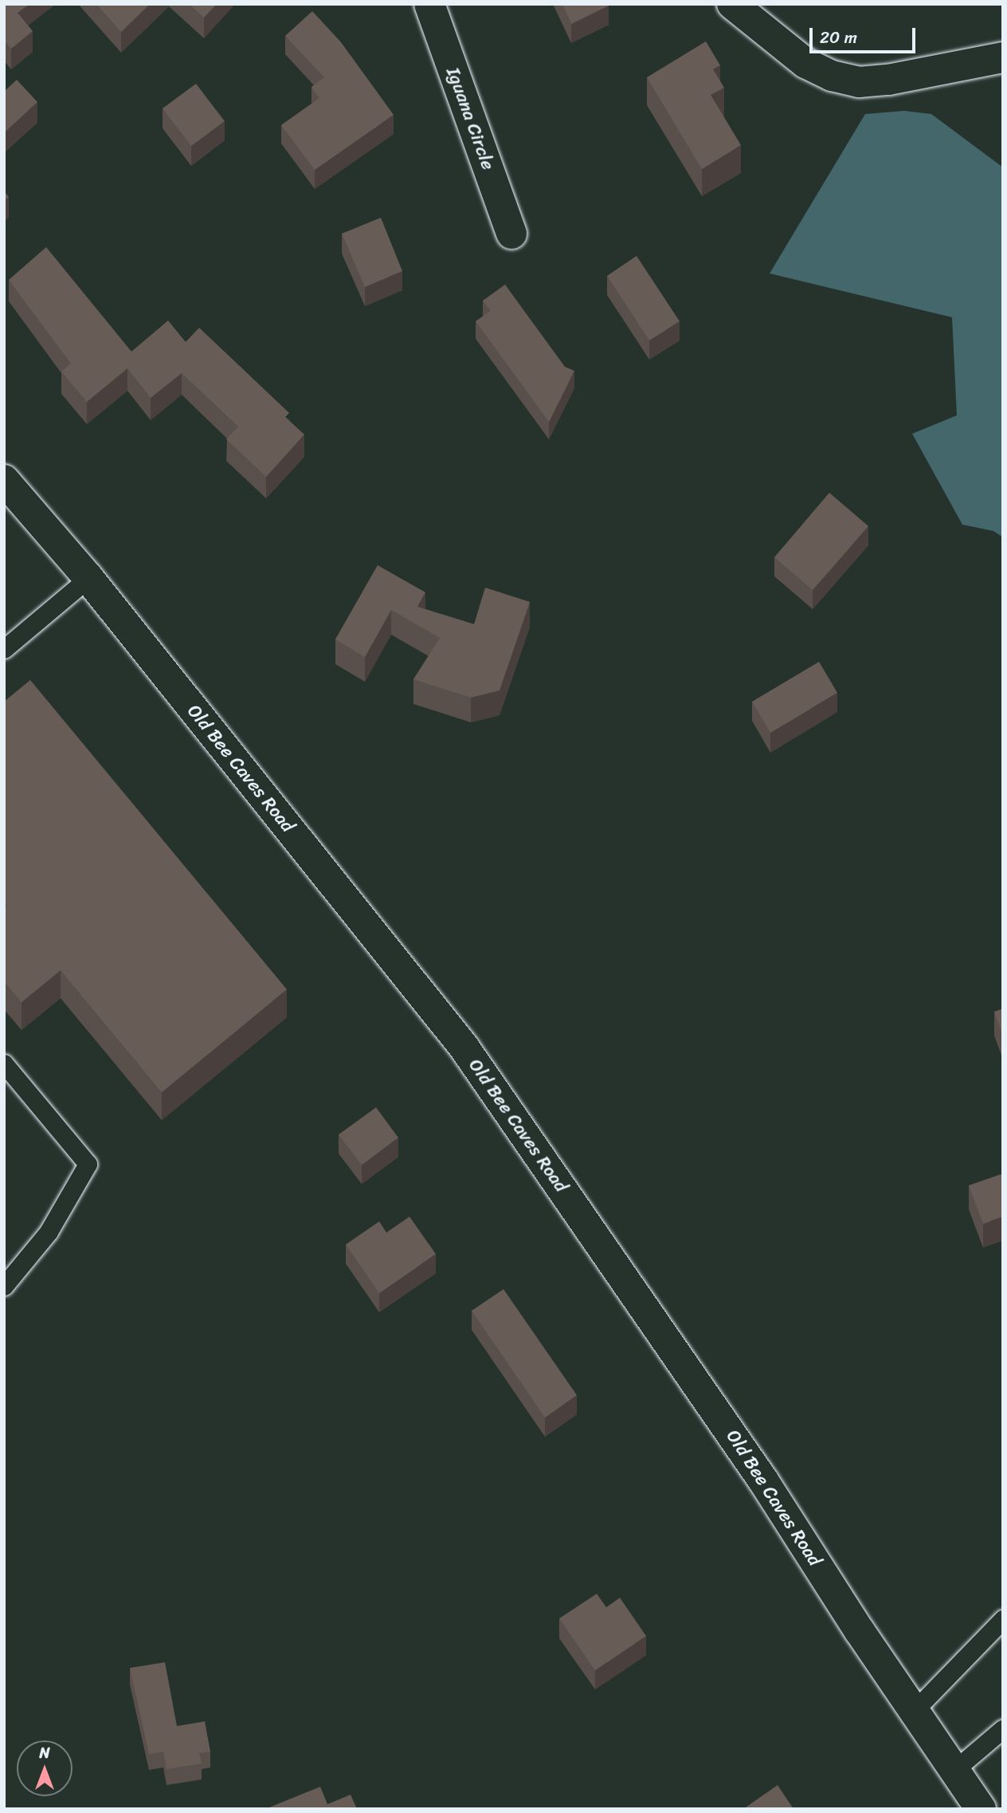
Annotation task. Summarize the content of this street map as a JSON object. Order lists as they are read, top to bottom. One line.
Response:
{"streets":{"street":["Iguana Circle","Old Bee Caves Road"]},"scale_bar":"20 m","north":"top"}
